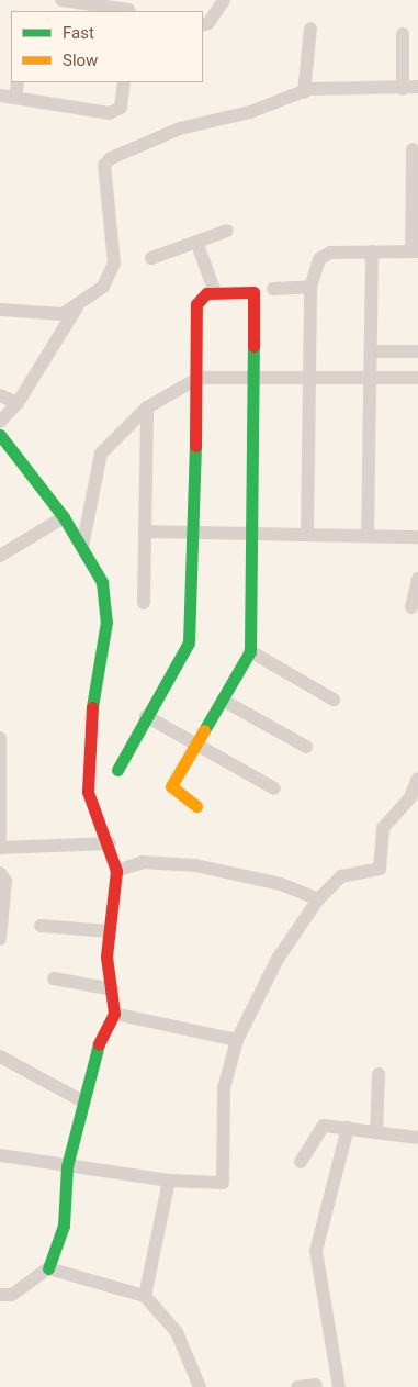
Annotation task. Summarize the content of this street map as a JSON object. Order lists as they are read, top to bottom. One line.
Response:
{"legend":["Fast","Slow"]}
